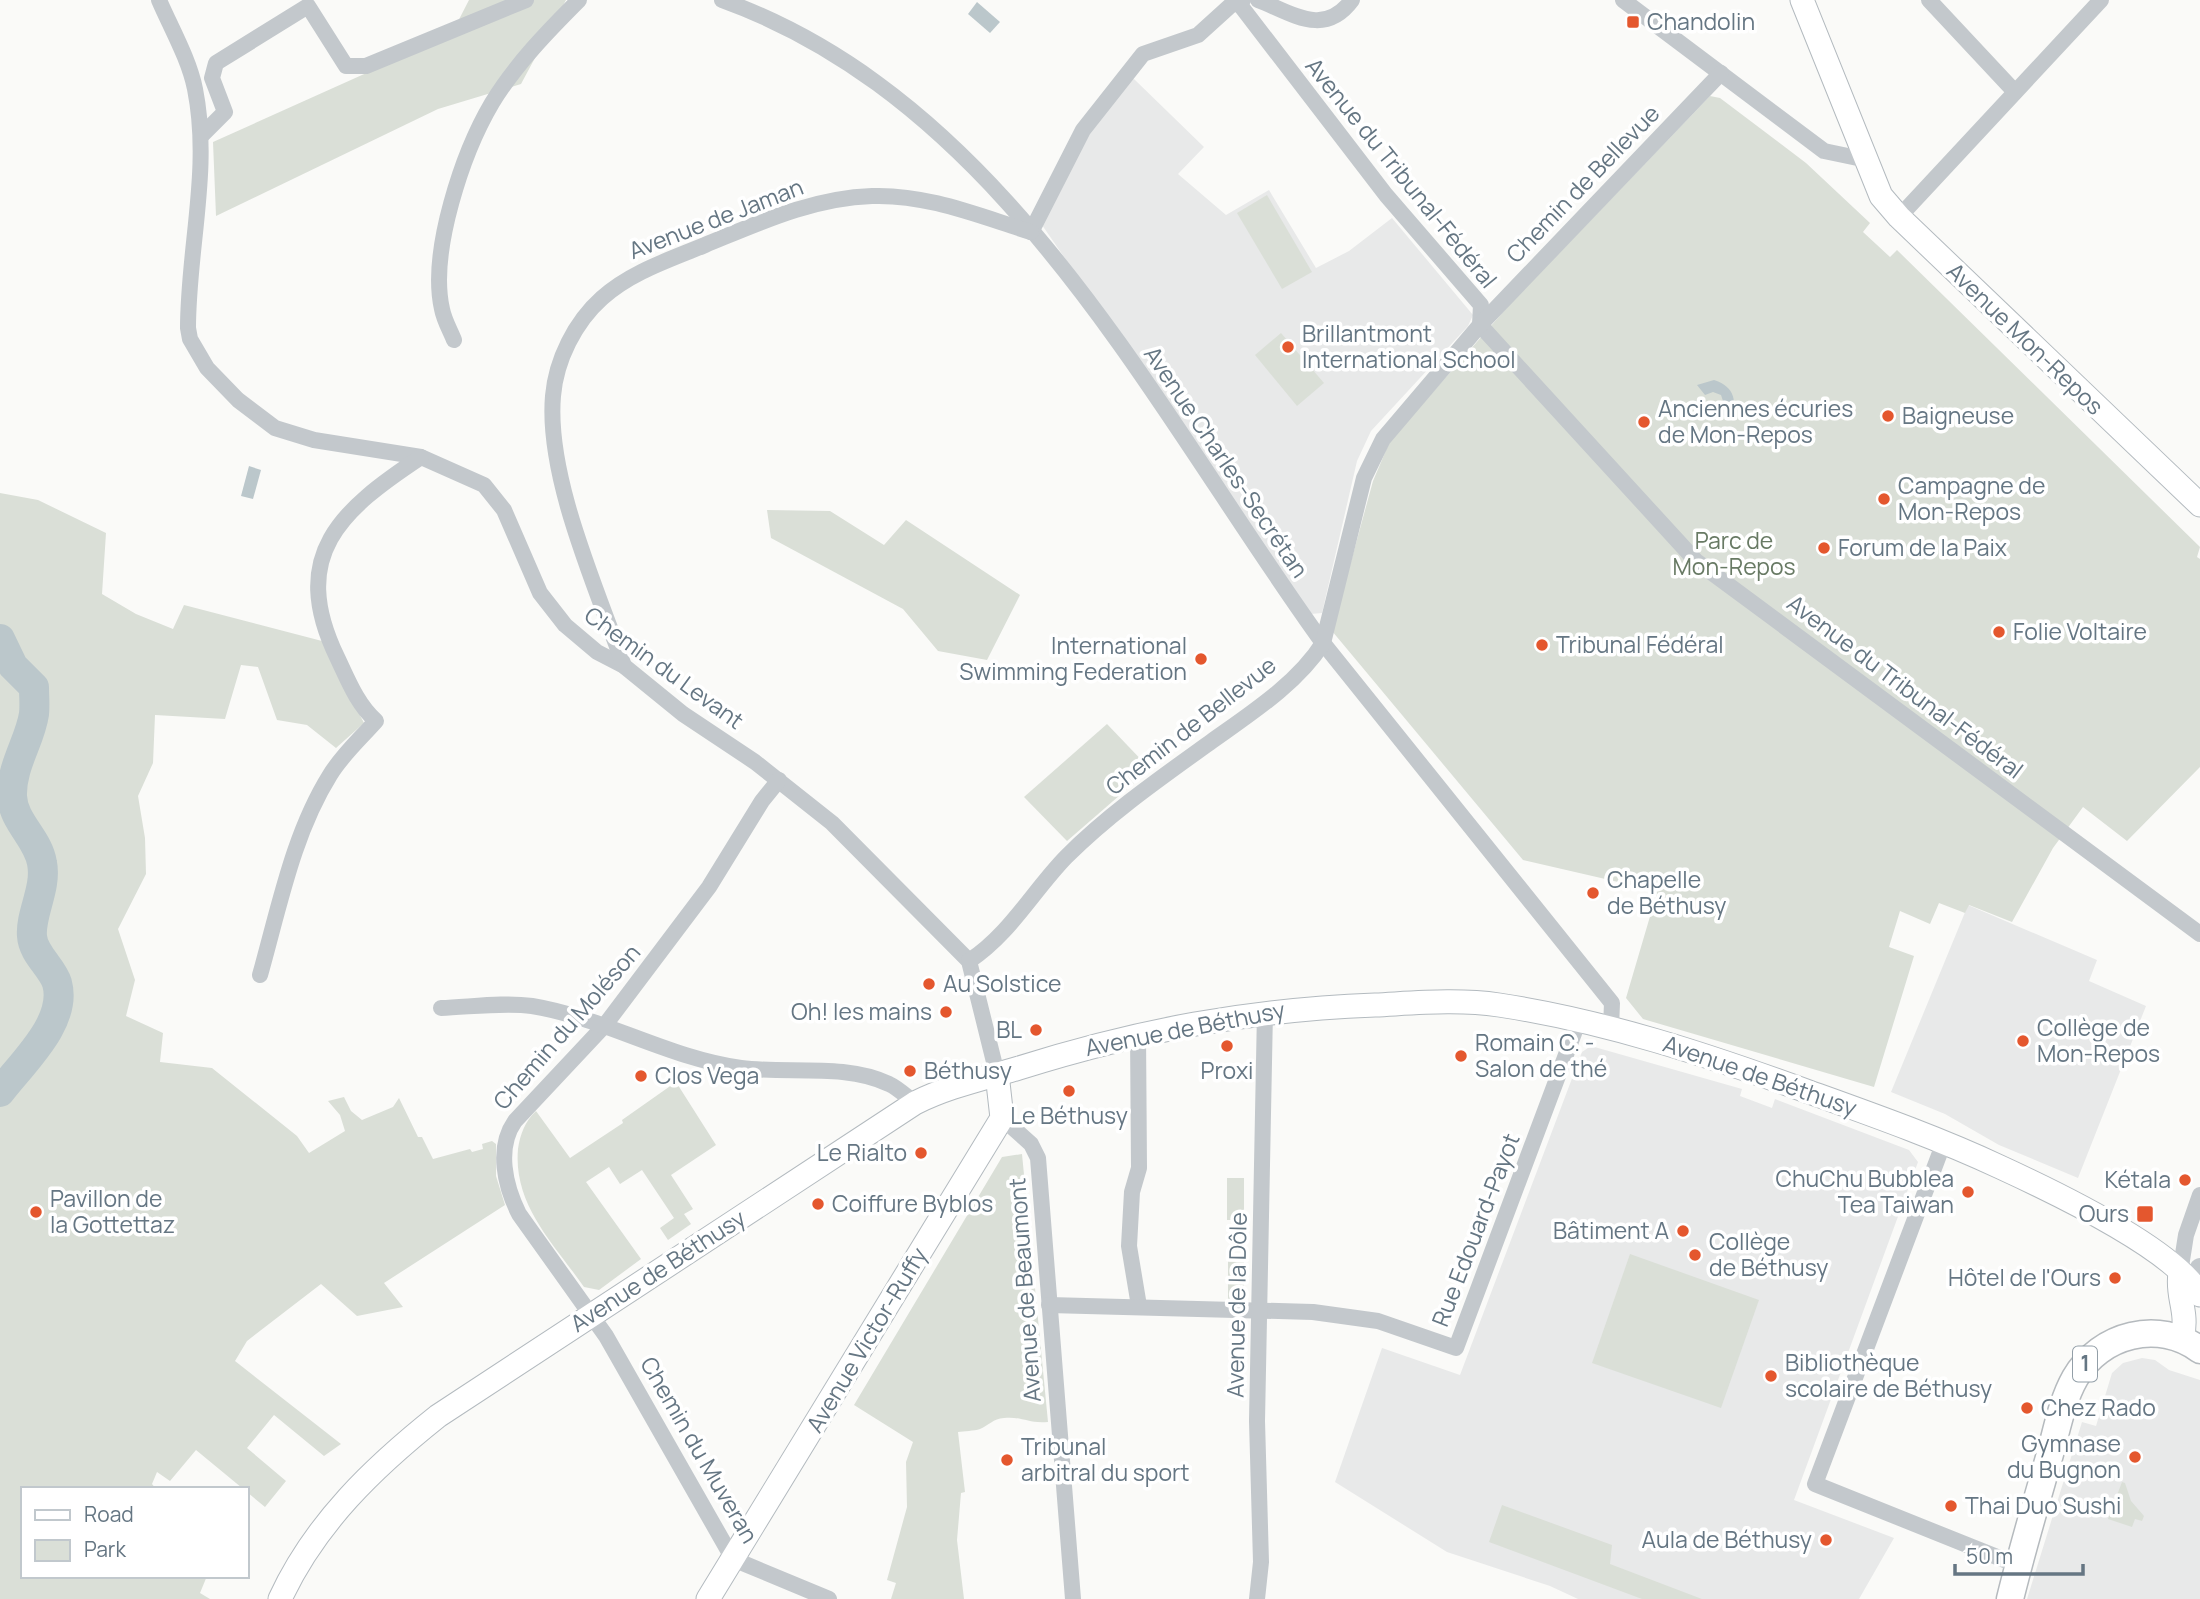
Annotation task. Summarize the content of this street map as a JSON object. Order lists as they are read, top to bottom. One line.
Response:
{"streets":{"main road":["1"],"street":["Avenue du Tribunal-Fédéral","Chemin de Bellevue","Avenue de Jaman","Avenue Mon-Repos","Avenue Charles-Secrétan","Chemin du Levant","Chemin du Moléson","Avenue de Béthusy","Rue Edouard-Payot","Avenue de Beaumont","Avenue de la Dôle","Avenue Victor-Ruffy","Chemin du Muveran"]},"crossings":[["Avenue du Tribunal-Fédéral","Chemin de Bellevue"],["Chemin de Bellevue","Avenue Charles-Secrétan"],["Chemin de Bellevue","Chemin du Levant"],["Avenue de Jaman","Avenue Charles-Secrétan"],["Avenue de Jaman","Chemin du Levant"],["Avenue Charles-Secrétan","Avenue de Béthusy"],["Chemin du Levant","Chemin du Moléson"],["Chemin du Moléson","Avenue de Béthusy"],["Chemin du Moléson","Chemin du Muveran"],["Avenue de Béthusy","Rue Edouard-Payot"],["Avenue de Béthusy","Avenue de la Dôle"],["Avenue de Béthusy","Chemin du Muveran"],["Rue Edouard-Payot","Avenue de la Dôle"],["Avenue de Beaumont","Avenue Victor-Ruffy"],["Avenue Victor-Ruffy","Chemin du Muveran"]],"parks":["Parc de Mon-Repos"],"places":{"transit":["Chandolin","Ours"],"other":["Brillantmont International School","Baigneuse","Anciennes écuries de Mon-Repos","Campagne de Mon-Repos","Forum de la Paix","Folie Voltaire","Tribunal Fédéral","International Swimming Federation","Chapelle de Béthusy","Au Solstice","Oh! les mains","BL","Collège de Mon-Repos","Proxi","Romain C. - Salon de thé","Béthusy","Clos Vega","Le Béthusy","Le Rialto","Kétala","ChuChu Bubblea Tea Taiwan","Coiffure Byblos","Pavillon de la Gottettaz","Bâtiment A","Collège de Béthusy","Hôtel de l'Ours","Bibliothèque scolaire de Béthusy","Chez Rado","Gymnase du Bugnon","Tribunal arbitral du sport","Thai Duo Sushi","Aula de Béthusy"]},"legend":["Road","Park"],"scale_bar":"50 m"}
